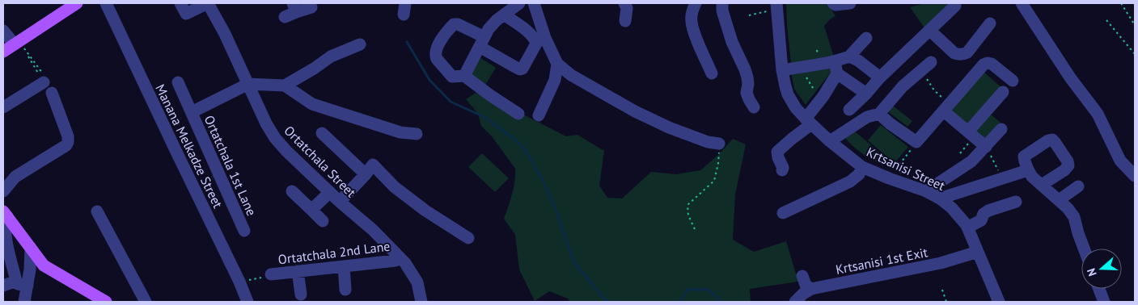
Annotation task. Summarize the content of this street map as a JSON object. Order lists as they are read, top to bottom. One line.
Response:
{"streets":{"street":["Manana Melkadze Street","Ortatchala Street","Ortatchala 1st Lane","Krtsanisi Street","Ortatchala 2nd Lane","Krtsanisi 1st Exit"]},"crossings":[["Ortatchala Street","Ortatchala 1st Lane"],["Ortatchala Street","Ortatchala 2nd Lane"],["Krtsanisi Street","Krtsanisi 1st Exit"]],"north":"left"}
